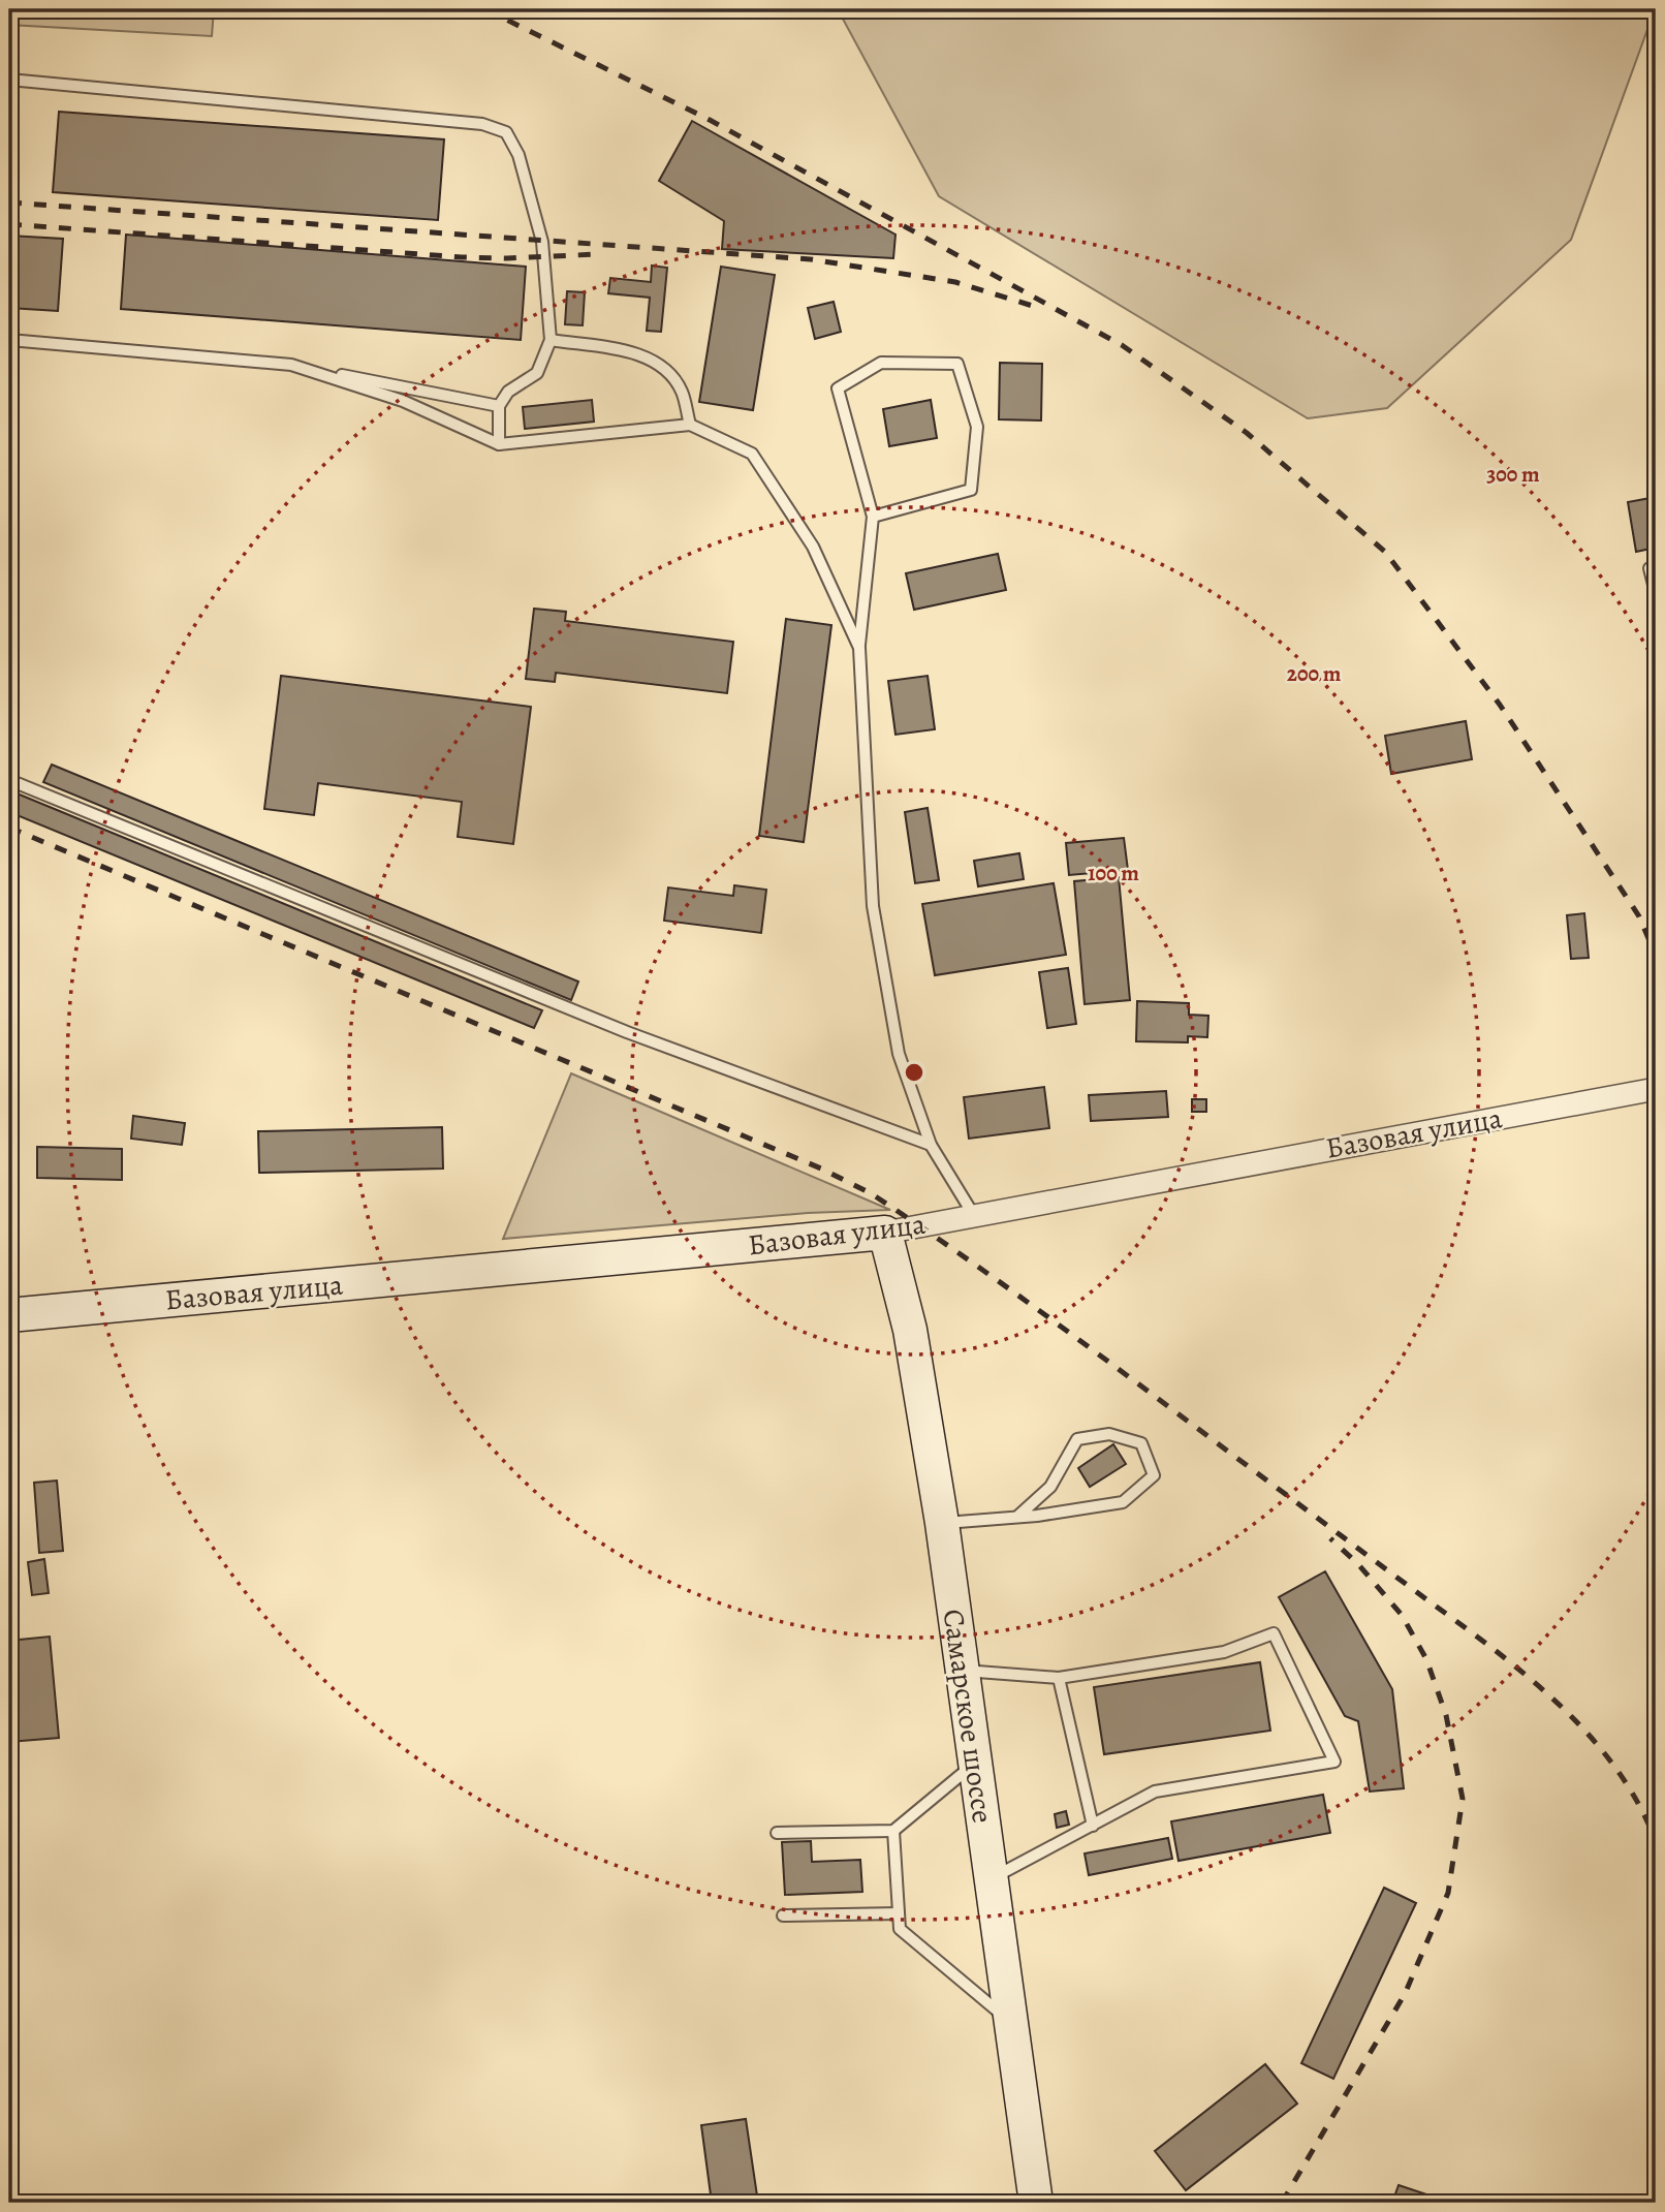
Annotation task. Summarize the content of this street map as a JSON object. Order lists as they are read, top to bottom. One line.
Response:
{"streets":{"street":["Базовая улица","Самарское шоссе"]},"crossings":[["Базовая улица","Самарское шоссе"]],"rings":["300 m","200 m","100 m"]}
